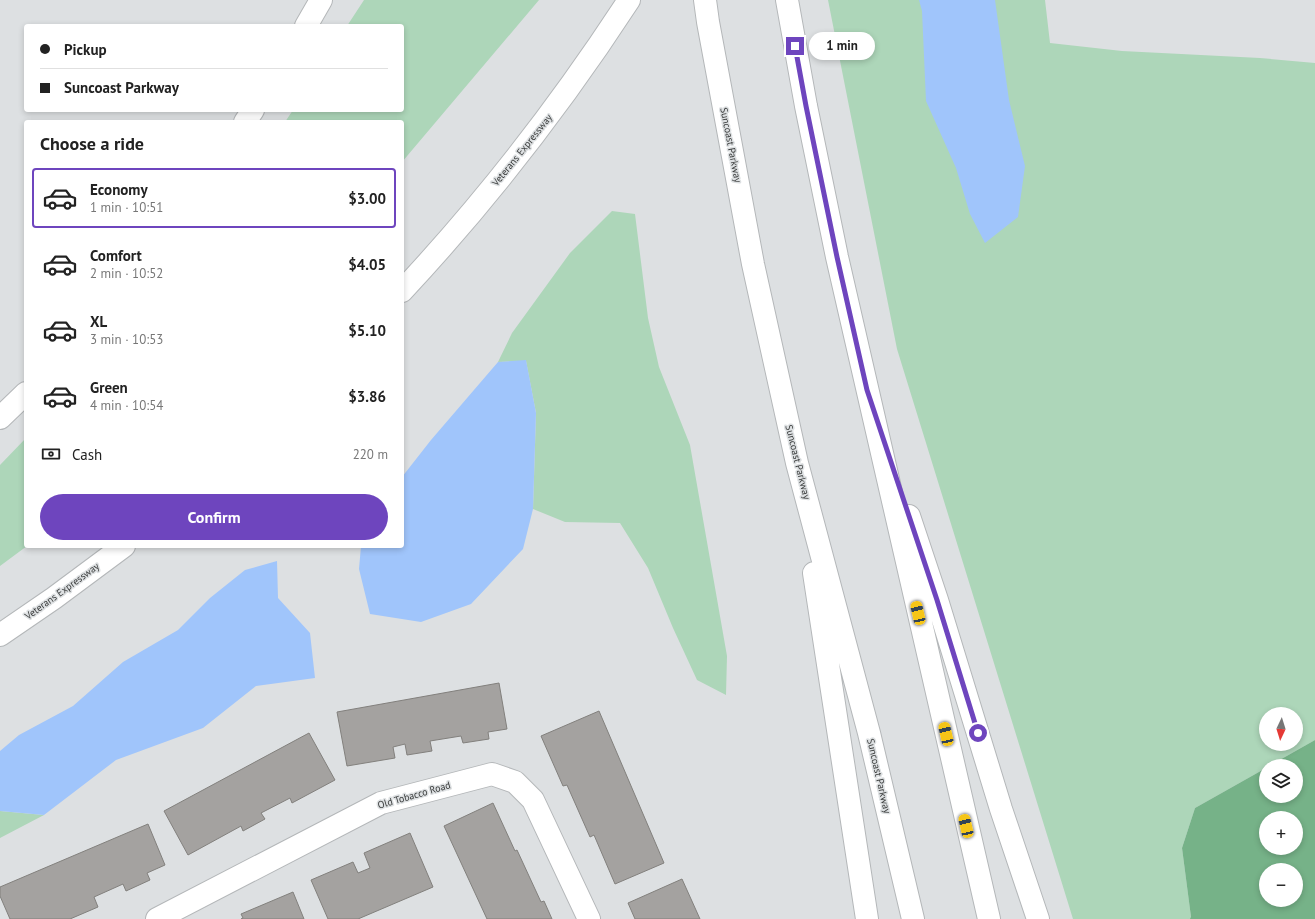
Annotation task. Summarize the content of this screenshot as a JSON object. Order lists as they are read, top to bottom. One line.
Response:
{"streets":{"main road":["Suncoast Parkway","Veterans Expressway","Old Tobacco Road"]},"north":"bottom","page":{"banner":["Pickup","Suncoast Parkway"],"bubble":"1 min","heading":"Choose a ride","list":[{"name":"Economy","note":"1 min · 10:51","value":"$3.00"},{"name":"Comfort","note":"2 min · 10:52","value":"$4.05"},{"name":"XL","note":"3 min · 10:53","value":"$5.10"},{"name":"Green","note":"4 min · 10:54","value":"$3.86"}],"pay":["Cash","220 m"],"buttons":"Confirm","map_buttons":["+","−"]}}
